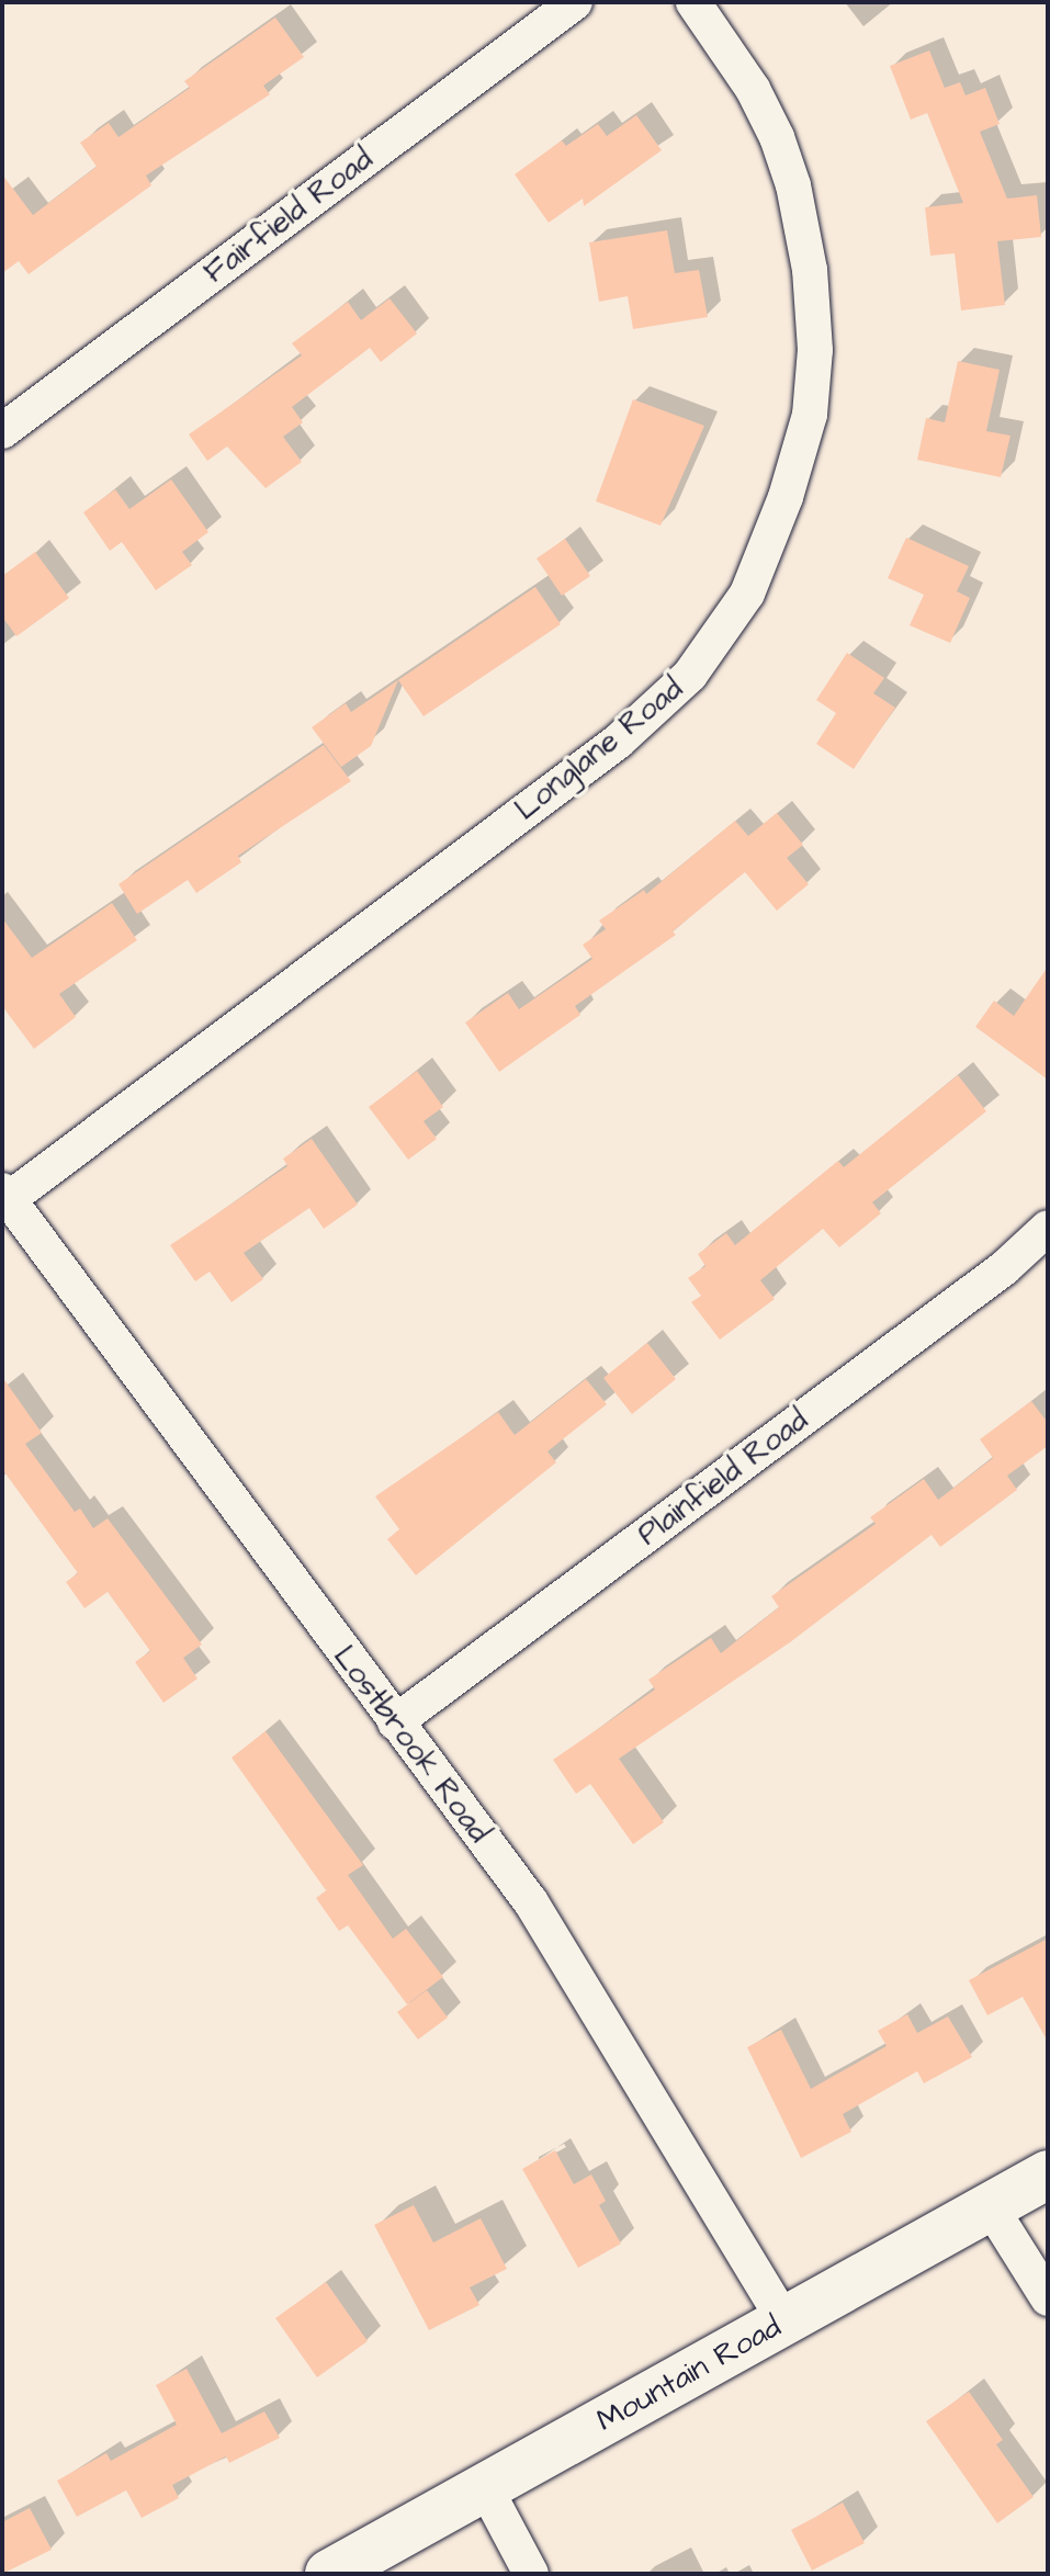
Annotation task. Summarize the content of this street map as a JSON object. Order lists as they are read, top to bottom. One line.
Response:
{"streets":{"main road":["Mountain Road"],"street":["Fairfield Road","Longlane Road","Plainfield Road","Lostbrook Road"]},"crossings":[["Longlane Road","Lostbrook Road"],["Plainfield Road","Lostbrook Road"],["Lostbrook Road","Mountain Road"]]}
